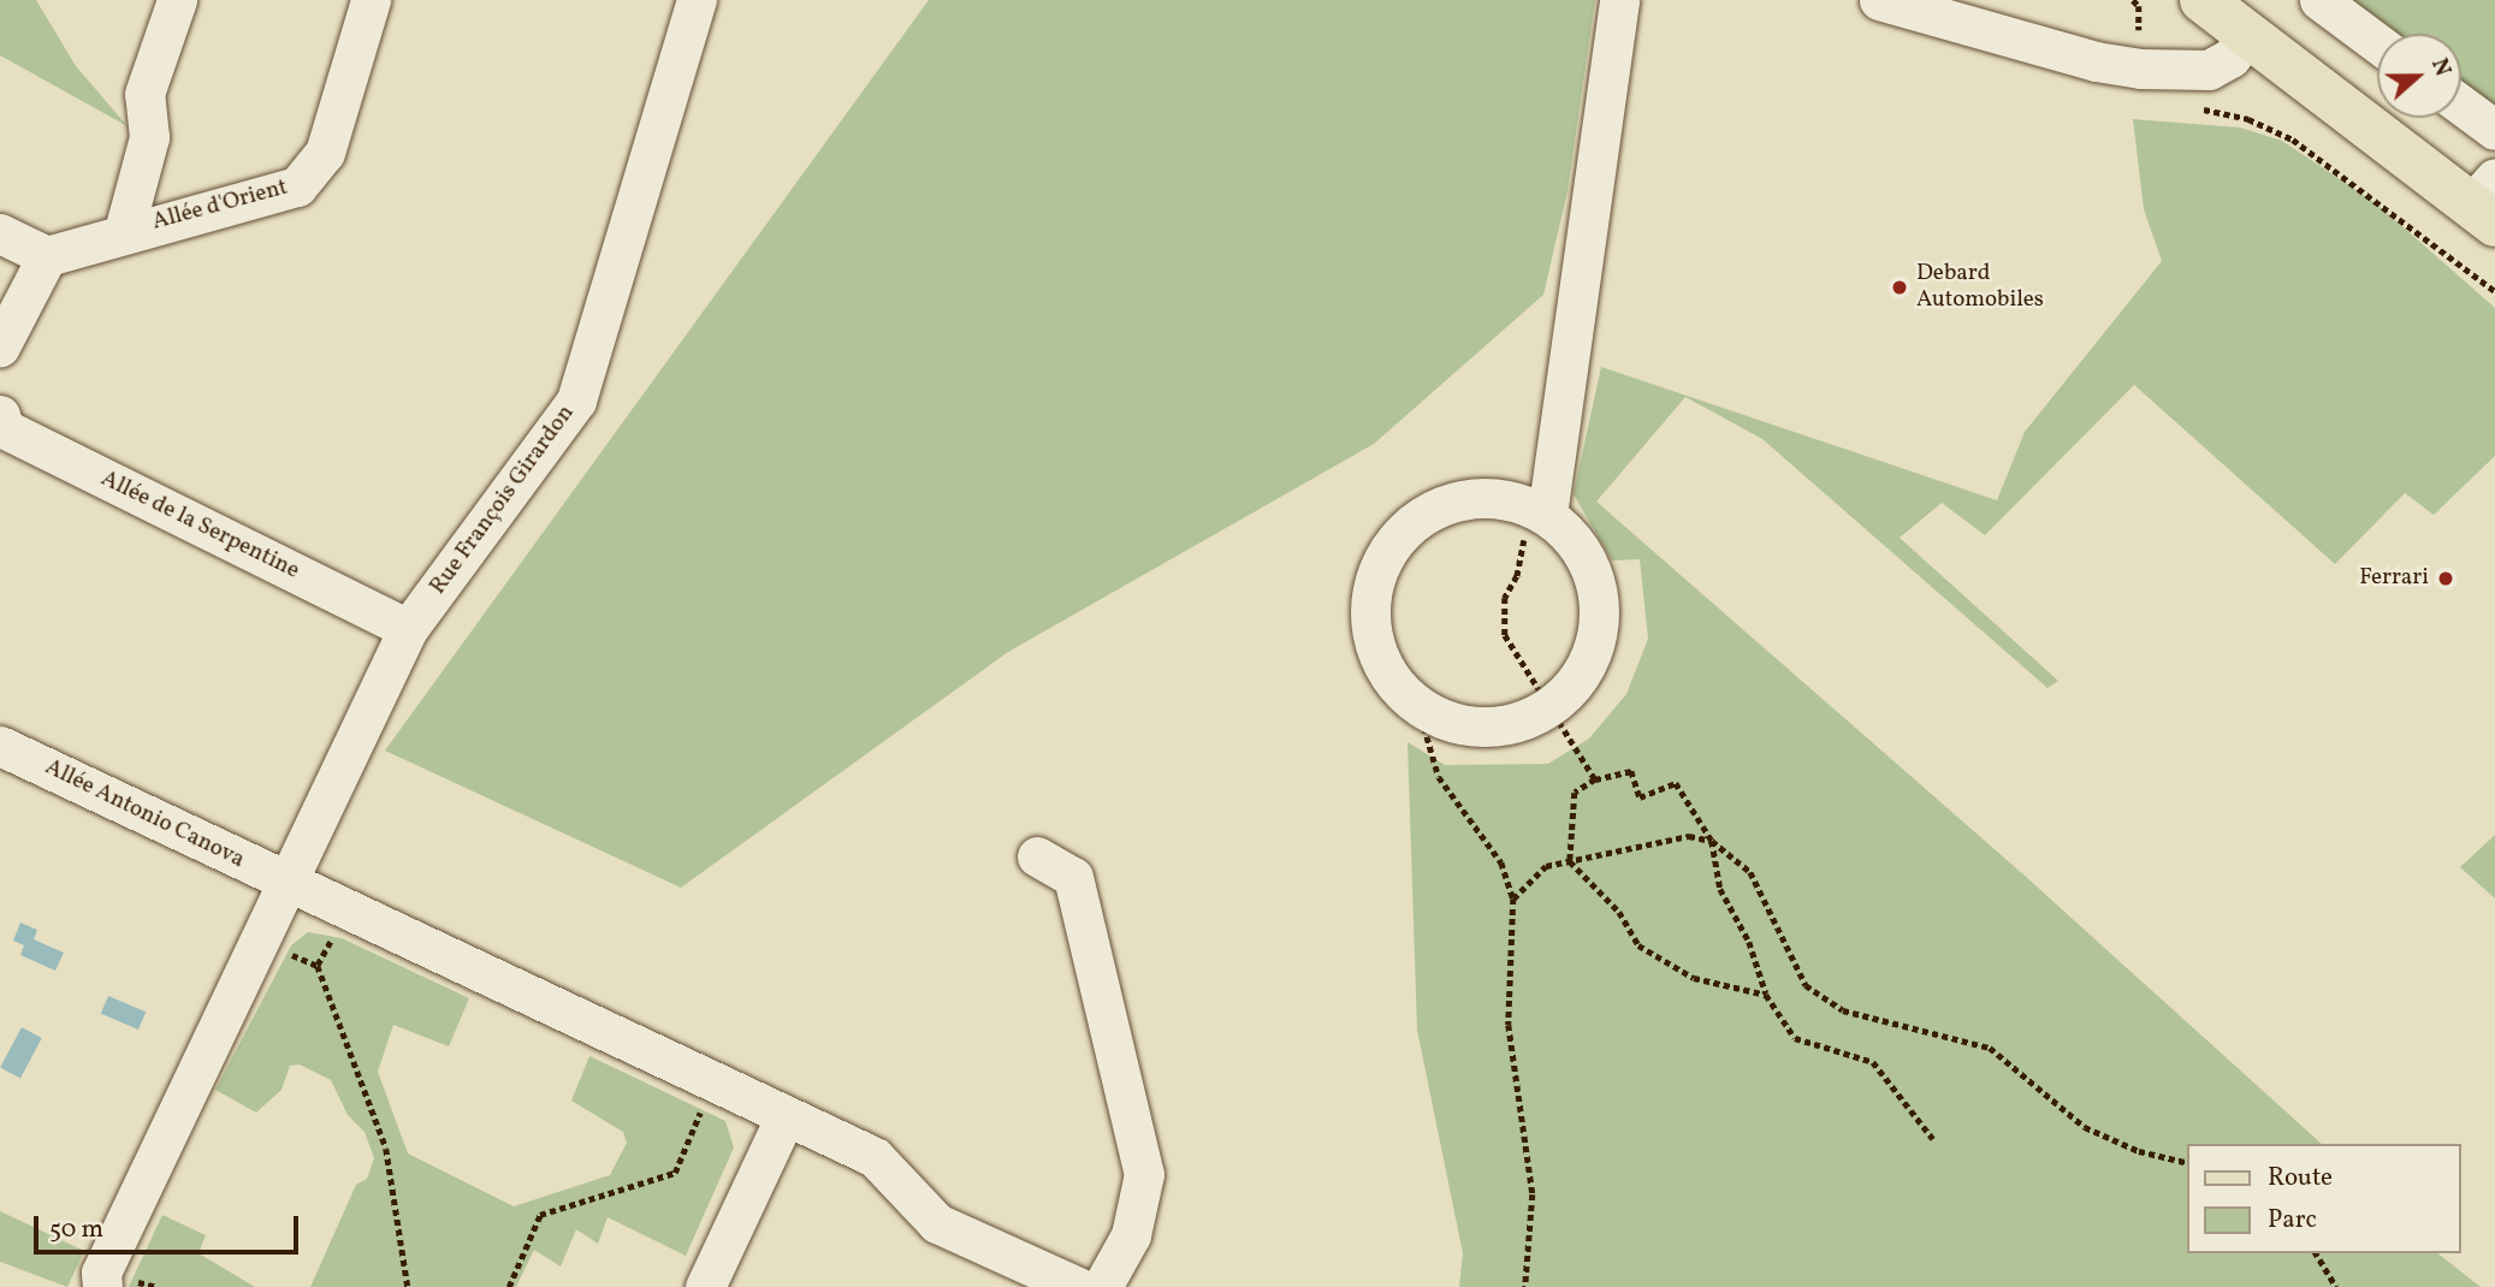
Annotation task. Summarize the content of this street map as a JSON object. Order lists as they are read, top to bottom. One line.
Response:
{"streets":{"street":["Allée d'Orient","Rue François Girardon","Allée de la Serpentine","Allée Antonio Canova"]},"crossings":[["Rue François Girardon","Allée de la Serpentine"],["Rue François Girardon","Allée Antonio Canova"]],"places":["Debard Automobiles","Ferrari"],"legend":["Route","Parc"],"scale_bar":"50 m","north":"right"}
